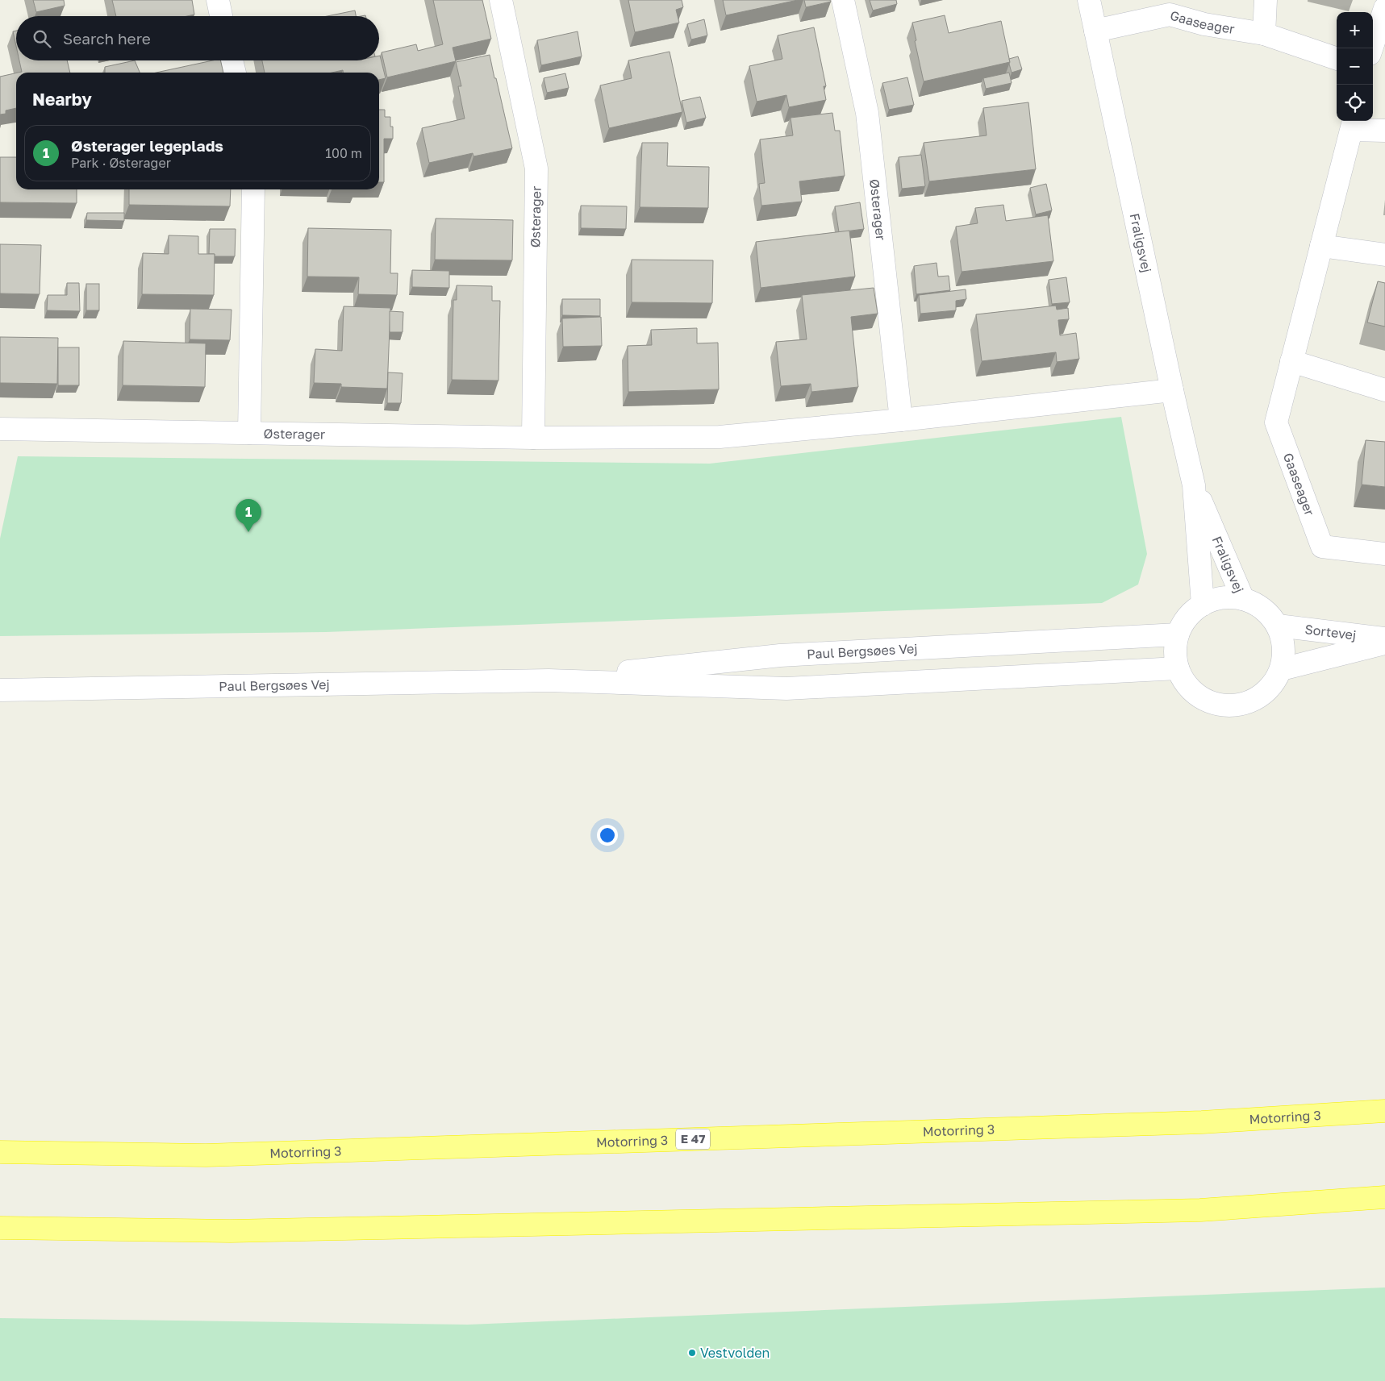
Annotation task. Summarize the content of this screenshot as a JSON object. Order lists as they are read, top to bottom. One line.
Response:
{"streets":{"highway":["Motorring 3","E 47"],"street":["Gaaseager","Østerager","Fraligsvej","Sortevej","Paul Bergsøes Vej"]},"crossings":[["Gaaseager","Fraligsvej"],["Østerager","Fraligsvej"],["Fraligsvej","Sortevej"],["Fraligsvej","Paul Bergsøes Vej"],["Sortevej","Paul Bergsøes Vej"]],"places":["Vestvolden"],"page":{"map_buttons":["+","−"],"search":"Search here","heading":"Nearby","list":[{"mark":"1","name":"Østerager legeplads","note":"Park · Østerager","value":"100 m"}],"pins":"1"}}
